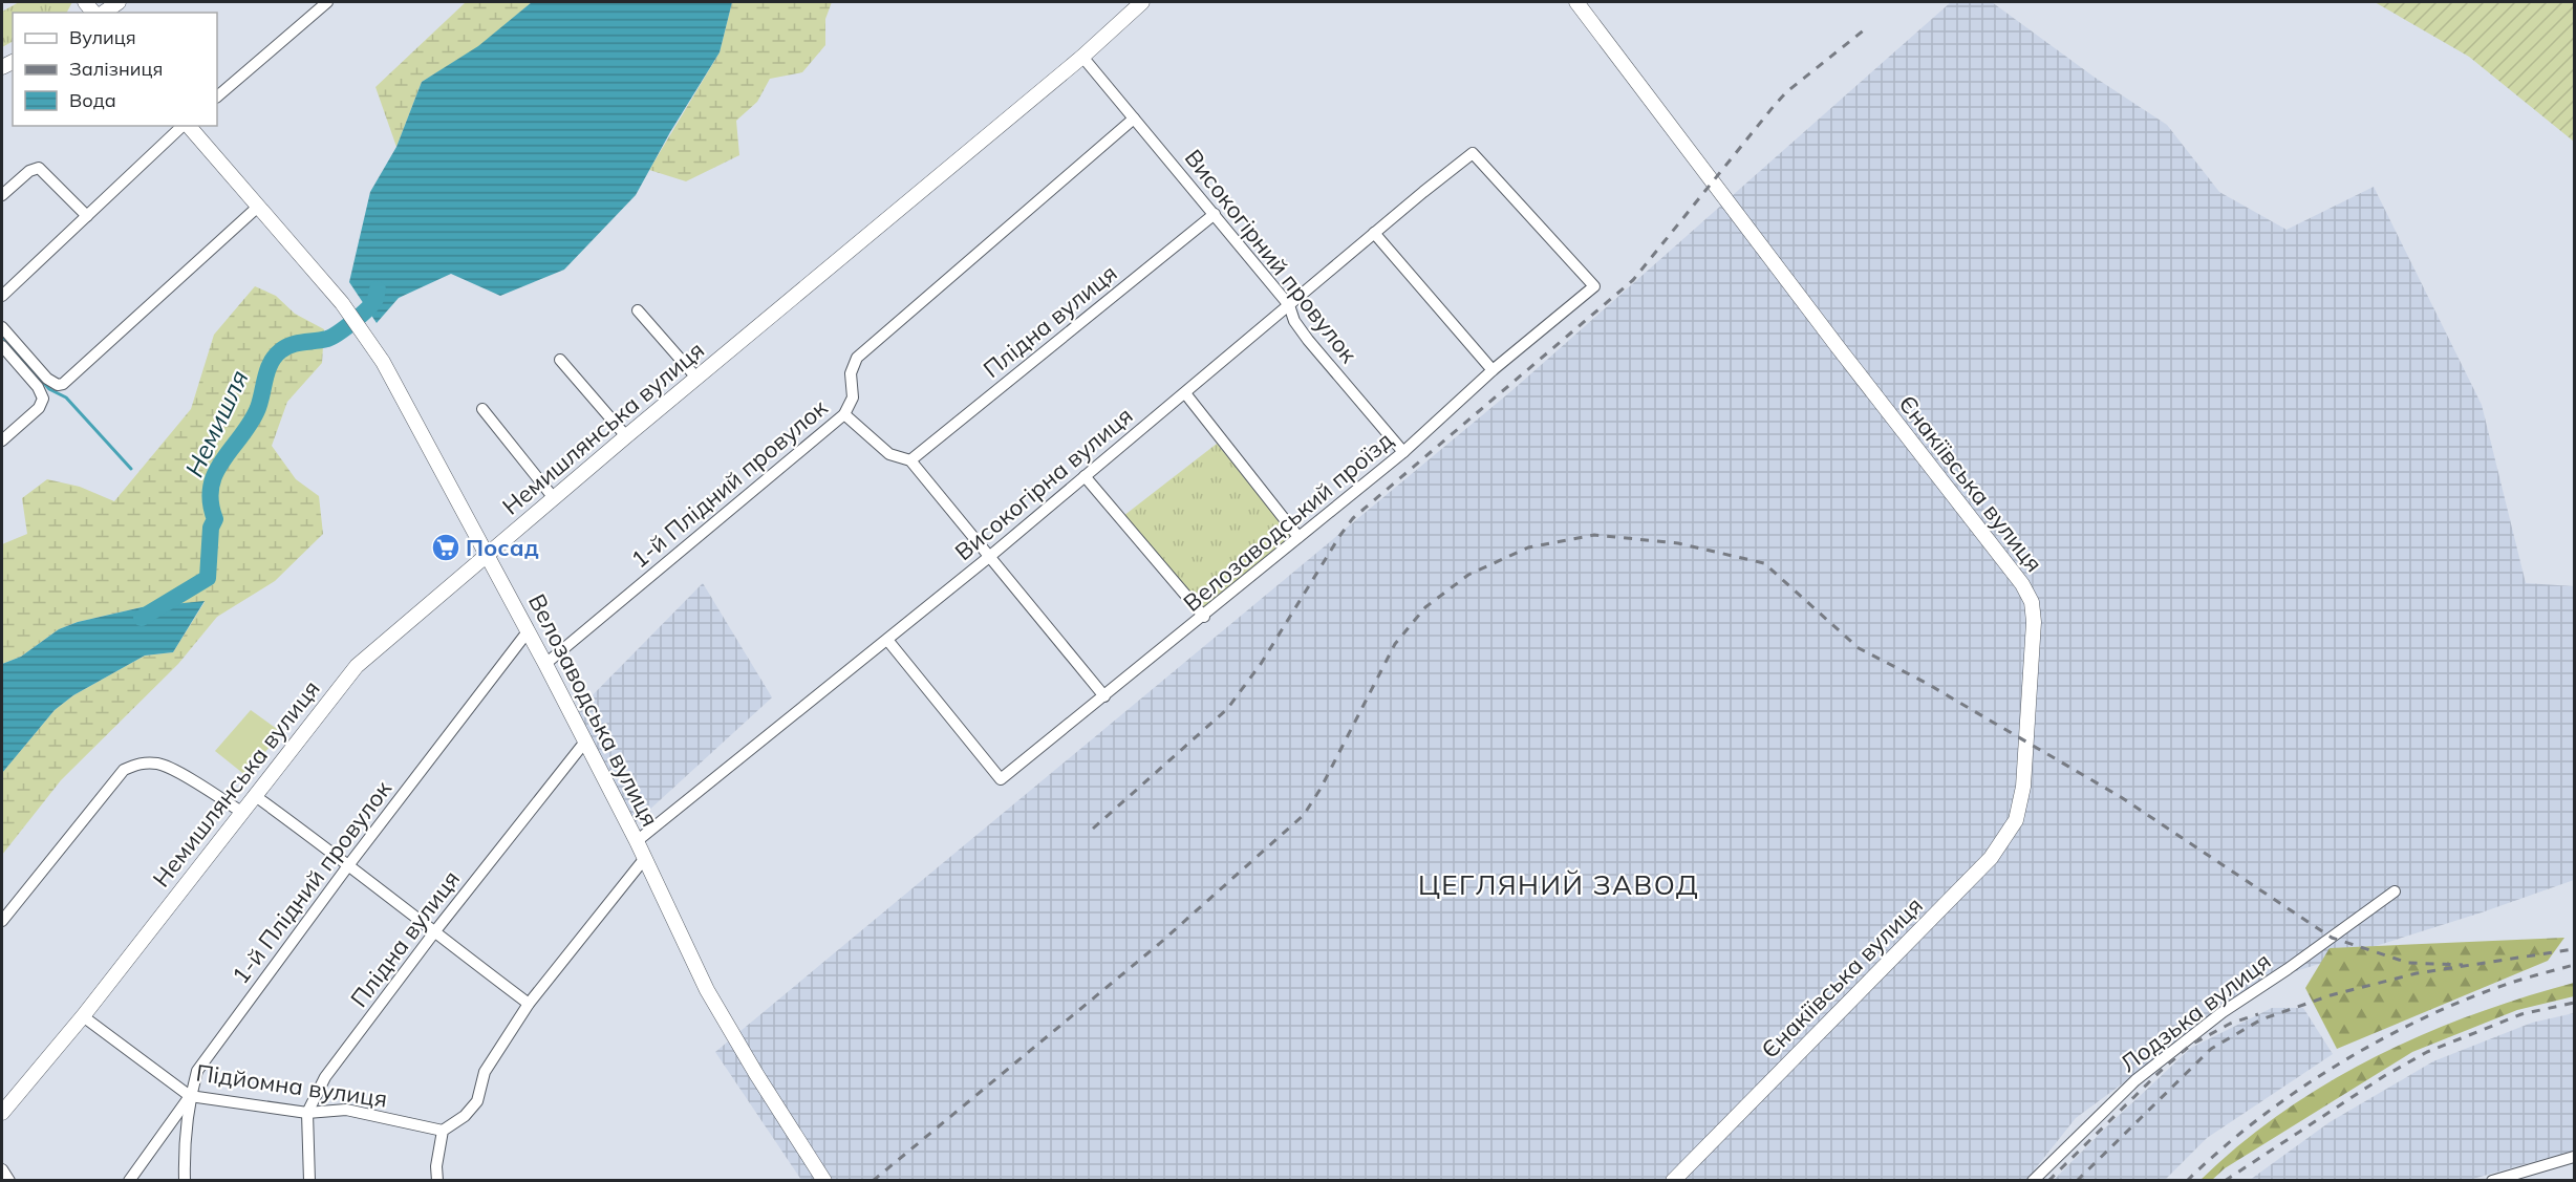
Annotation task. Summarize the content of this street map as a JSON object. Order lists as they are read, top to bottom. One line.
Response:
{"streets":{"street":["Високогірний провулок","Плідна вулиця","Немишлянська вулиця","1-й Плідний провулок","Високогірна вулиця","Єнакіївська вулиця","Велозаводський проїзд","Велозаводська вулиця","Лодзька вулиця","Підйомна вулиця"]},"crossings":[["Високогірний провулок","Плідна вулиця"],["Високогірний провулок","Немишлянська вулиця"],["Високогірний провулок","1-й Плідний провулок"],["Високогірний провулок","Високогірна вулиця"],["Високогірний провулок","Велозаводський проїзд"],["Плідна вулиця","Велозаводська вулиця"],["Плідна вулиця","Підйомна вулиця"],["Немишлянська вулиця","Велозаводська вулиця"],["Немишлянська вулиця","Підйомна вулиця"],["1-й Плідний провулок","Велозаводська вулиця"],["1-й Плідний провулок","Підйомна вулиця"],["Високогірна вулиця","Велозаводський проїзд"],["Високогірна вулиця","Велозаводська вулиця"]],"districts":["ЦЕГЛЯНИЙ ЗАВОД"],"water":["Немишля"],"places":{"supermarket":["Посад"]},"legend":["Вулиця","Залізниця","Вода"]}
